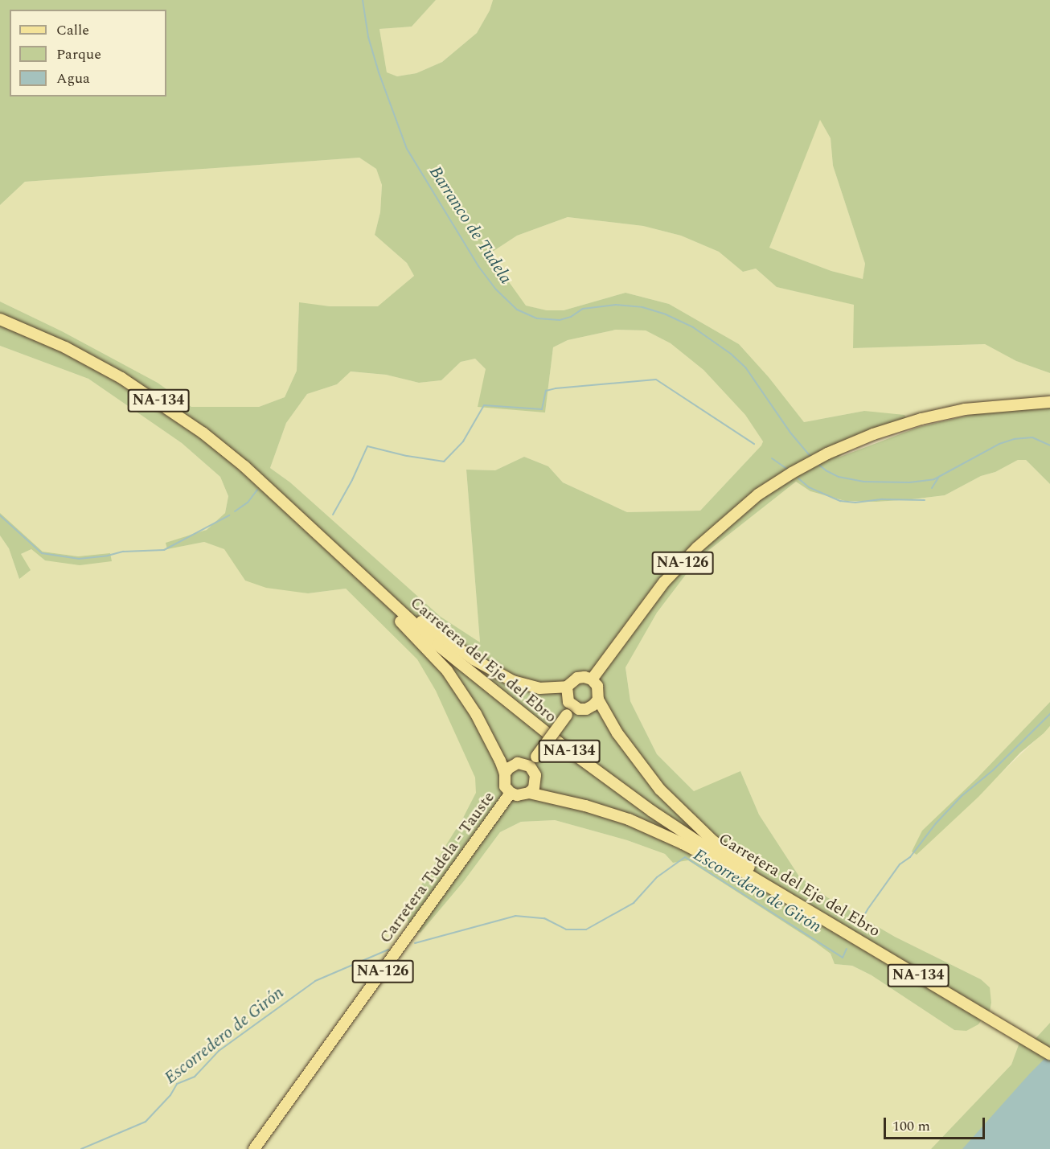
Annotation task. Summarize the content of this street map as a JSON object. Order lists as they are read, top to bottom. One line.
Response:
{"streets":{"main road":["NA-134","NA-126","Carretera del Eje del Ebro","Carretera Tudela - Tauste"]},"water":["Barranco de Tudela","Escorredero de Girón"],"legend":["Calle","Parque","Agua"],"scale_bar":"100 m"}
